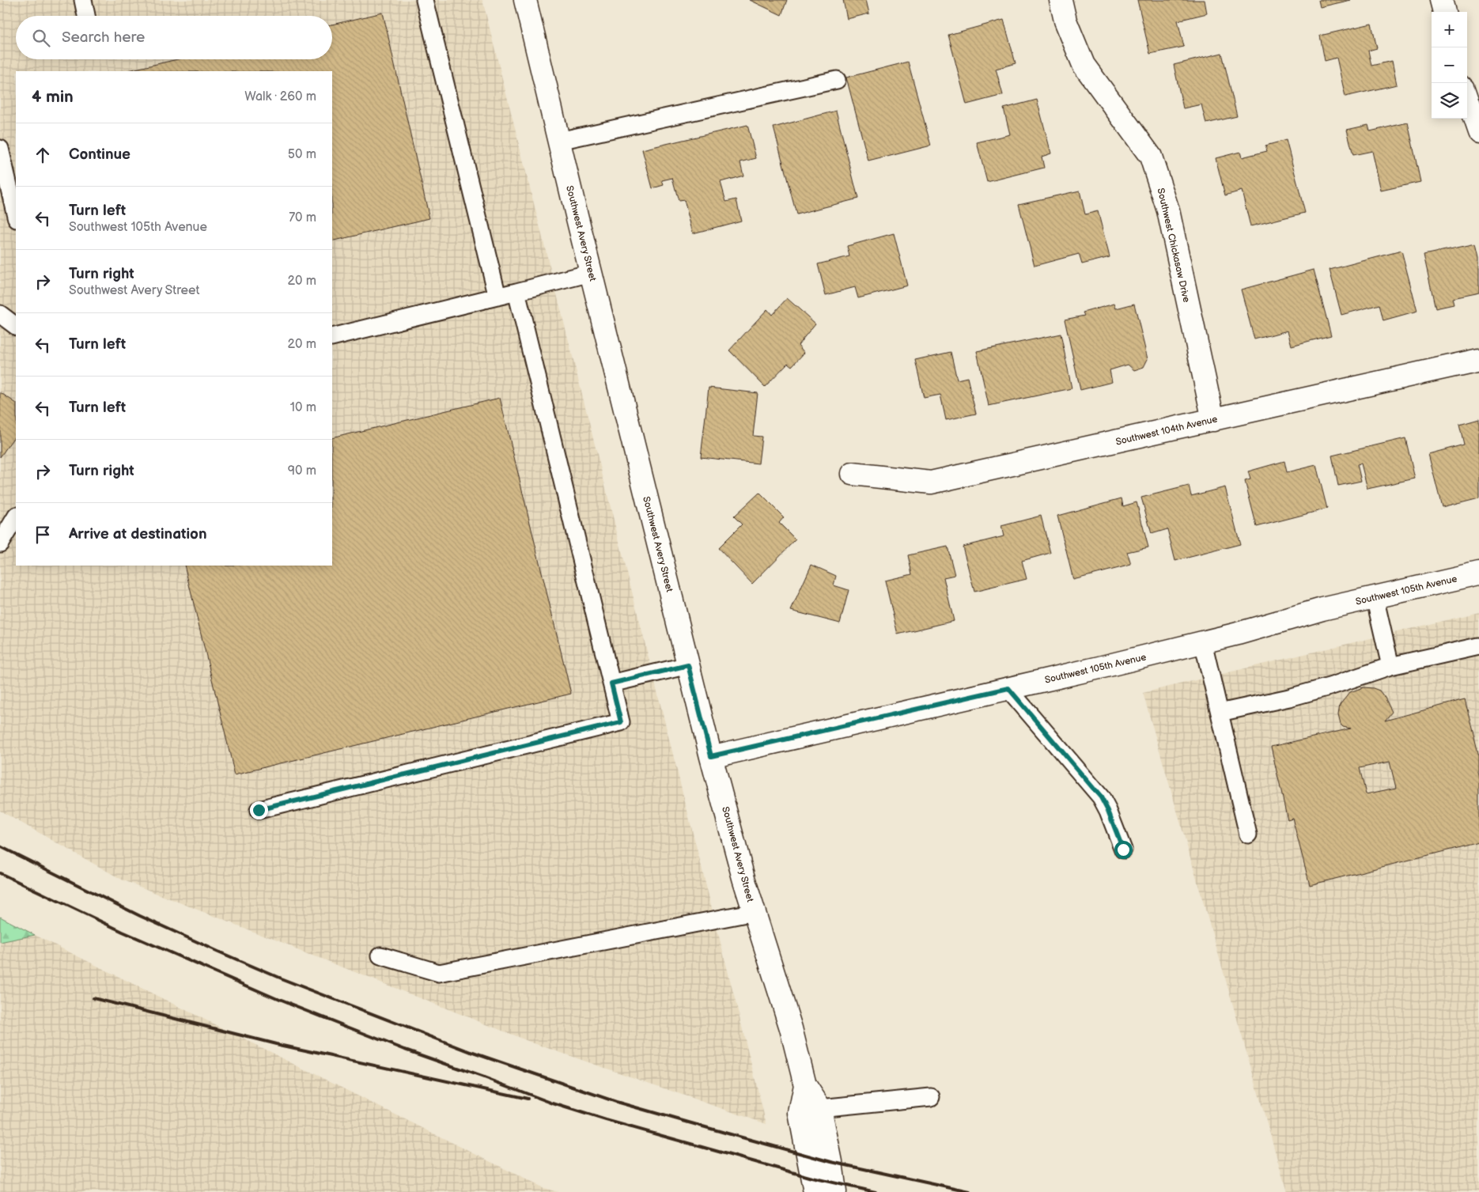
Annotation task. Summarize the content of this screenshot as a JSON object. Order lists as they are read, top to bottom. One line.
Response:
{"streets":{"street":["Southwest Avery Street","Southwest Chickasaw Drive","Southwest 104th Avenue","Southwest 105th Avenue"]},"crossings":[["Southwest Avery Street","Southwest 105th Avenue"],["Southwest Chickasaw Drive","Southwest 104th Avenue"]],"page":{"map_buttons":["+","−"],"search":"Search here","heading":["4 min","Walk · 260 m"],"list":[["Continue","50 m"],["Turn left","Southwest 105th Avenue","70 m"],["Turn right","Southwest Avery Street","20 m"],["Turn left","20 m"],["Turn left","10 m"],["Turn right","90 m"],"Arrive at destination"]}}
